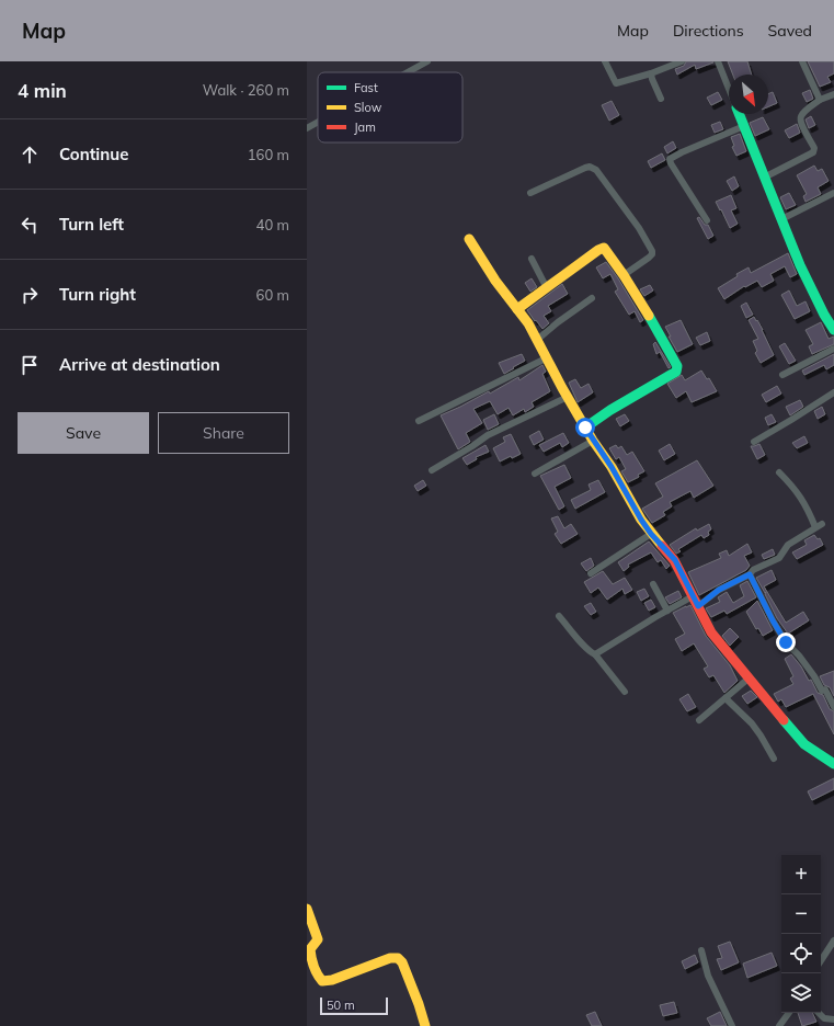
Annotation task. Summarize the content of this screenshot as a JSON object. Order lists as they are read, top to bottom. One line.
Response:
{"legend":["Fast","Slow","Jam"],"scale_bar":"50 m","north":"bottom right","page":{"header":"Map","nav":["Map","Directions","Saved"],"heading":["4 min","Walk · 260 m"],"list":[["Continue","160 m"],["Turn left","40 m"],["Turn right","60 m"],"Arrive at destination"],"buttons":["Save","Share"],"map_buttons":["+","−"],"scale":"50 m"}}
